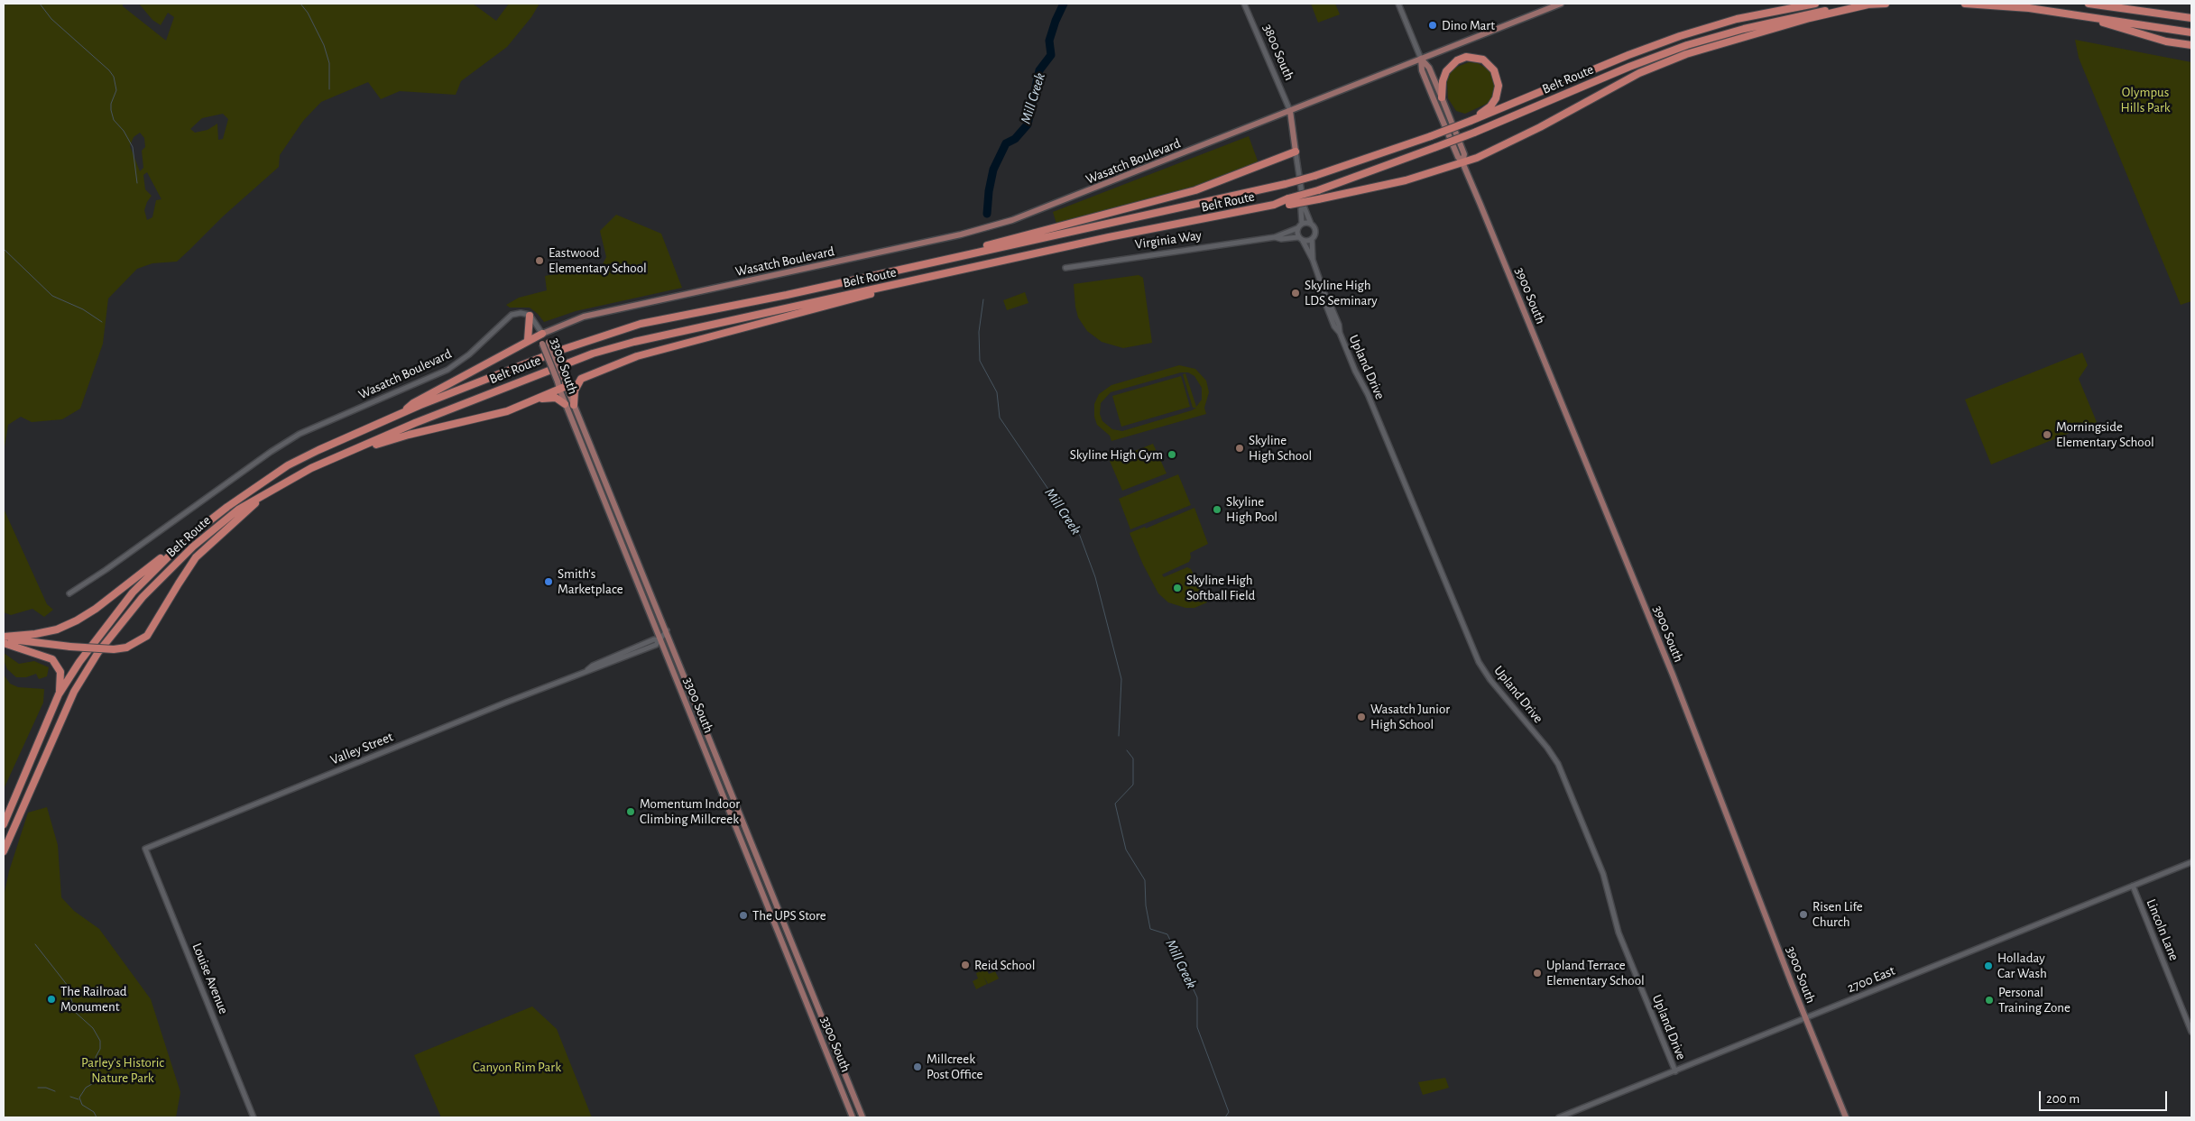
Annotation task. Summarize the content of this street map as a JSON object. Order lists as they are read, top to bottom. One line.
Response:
{"streets":{"highway":["Belt Route"],"main road":["Wasatch Boulevard","3900 South","3300 South"],"street":["3800 South","Virginia Way","Upland Drive","Valley Street","Lincoln Lane","Louise Avenue","2700 East"]},"crossings":[["3800 South","Wasatch Boulevard"],["Wasatch Boulevard","3900 South"],["Wasatch Boulevard","3300 South"],["Virginia Way","Upland Drive"],["3900 South","2700 East"],["3300 South","Valley Street"],["Upland Drive","2700 East"],["Valley Street","Louise Avenue"],["Lincoln Lane","2700 East"]],"water":["Mill Creek"],"parks":["Olympus Hills Park","Parley's Historic Nature Park","Canyon Rim Park"],"places":["Dino Mart","Eastwood Elementary School","Skyline High LDS Seminary","Morningside Elementary School","Skyline High School","Skyline High Gym","Skyline High Pool","Smith's Marketplace","Skyline High Softball Field","Wasatch Junior High School","Momentum Indoor Climbing Millcreek","Risen Life Church","The UPS Store","Reid School","Holladay Car Wash","Upland Terrace Elementary School","The Railroad Monument","Personal Training Zone","Millcreek Post Office"],"scale_bar":"200 m"}
